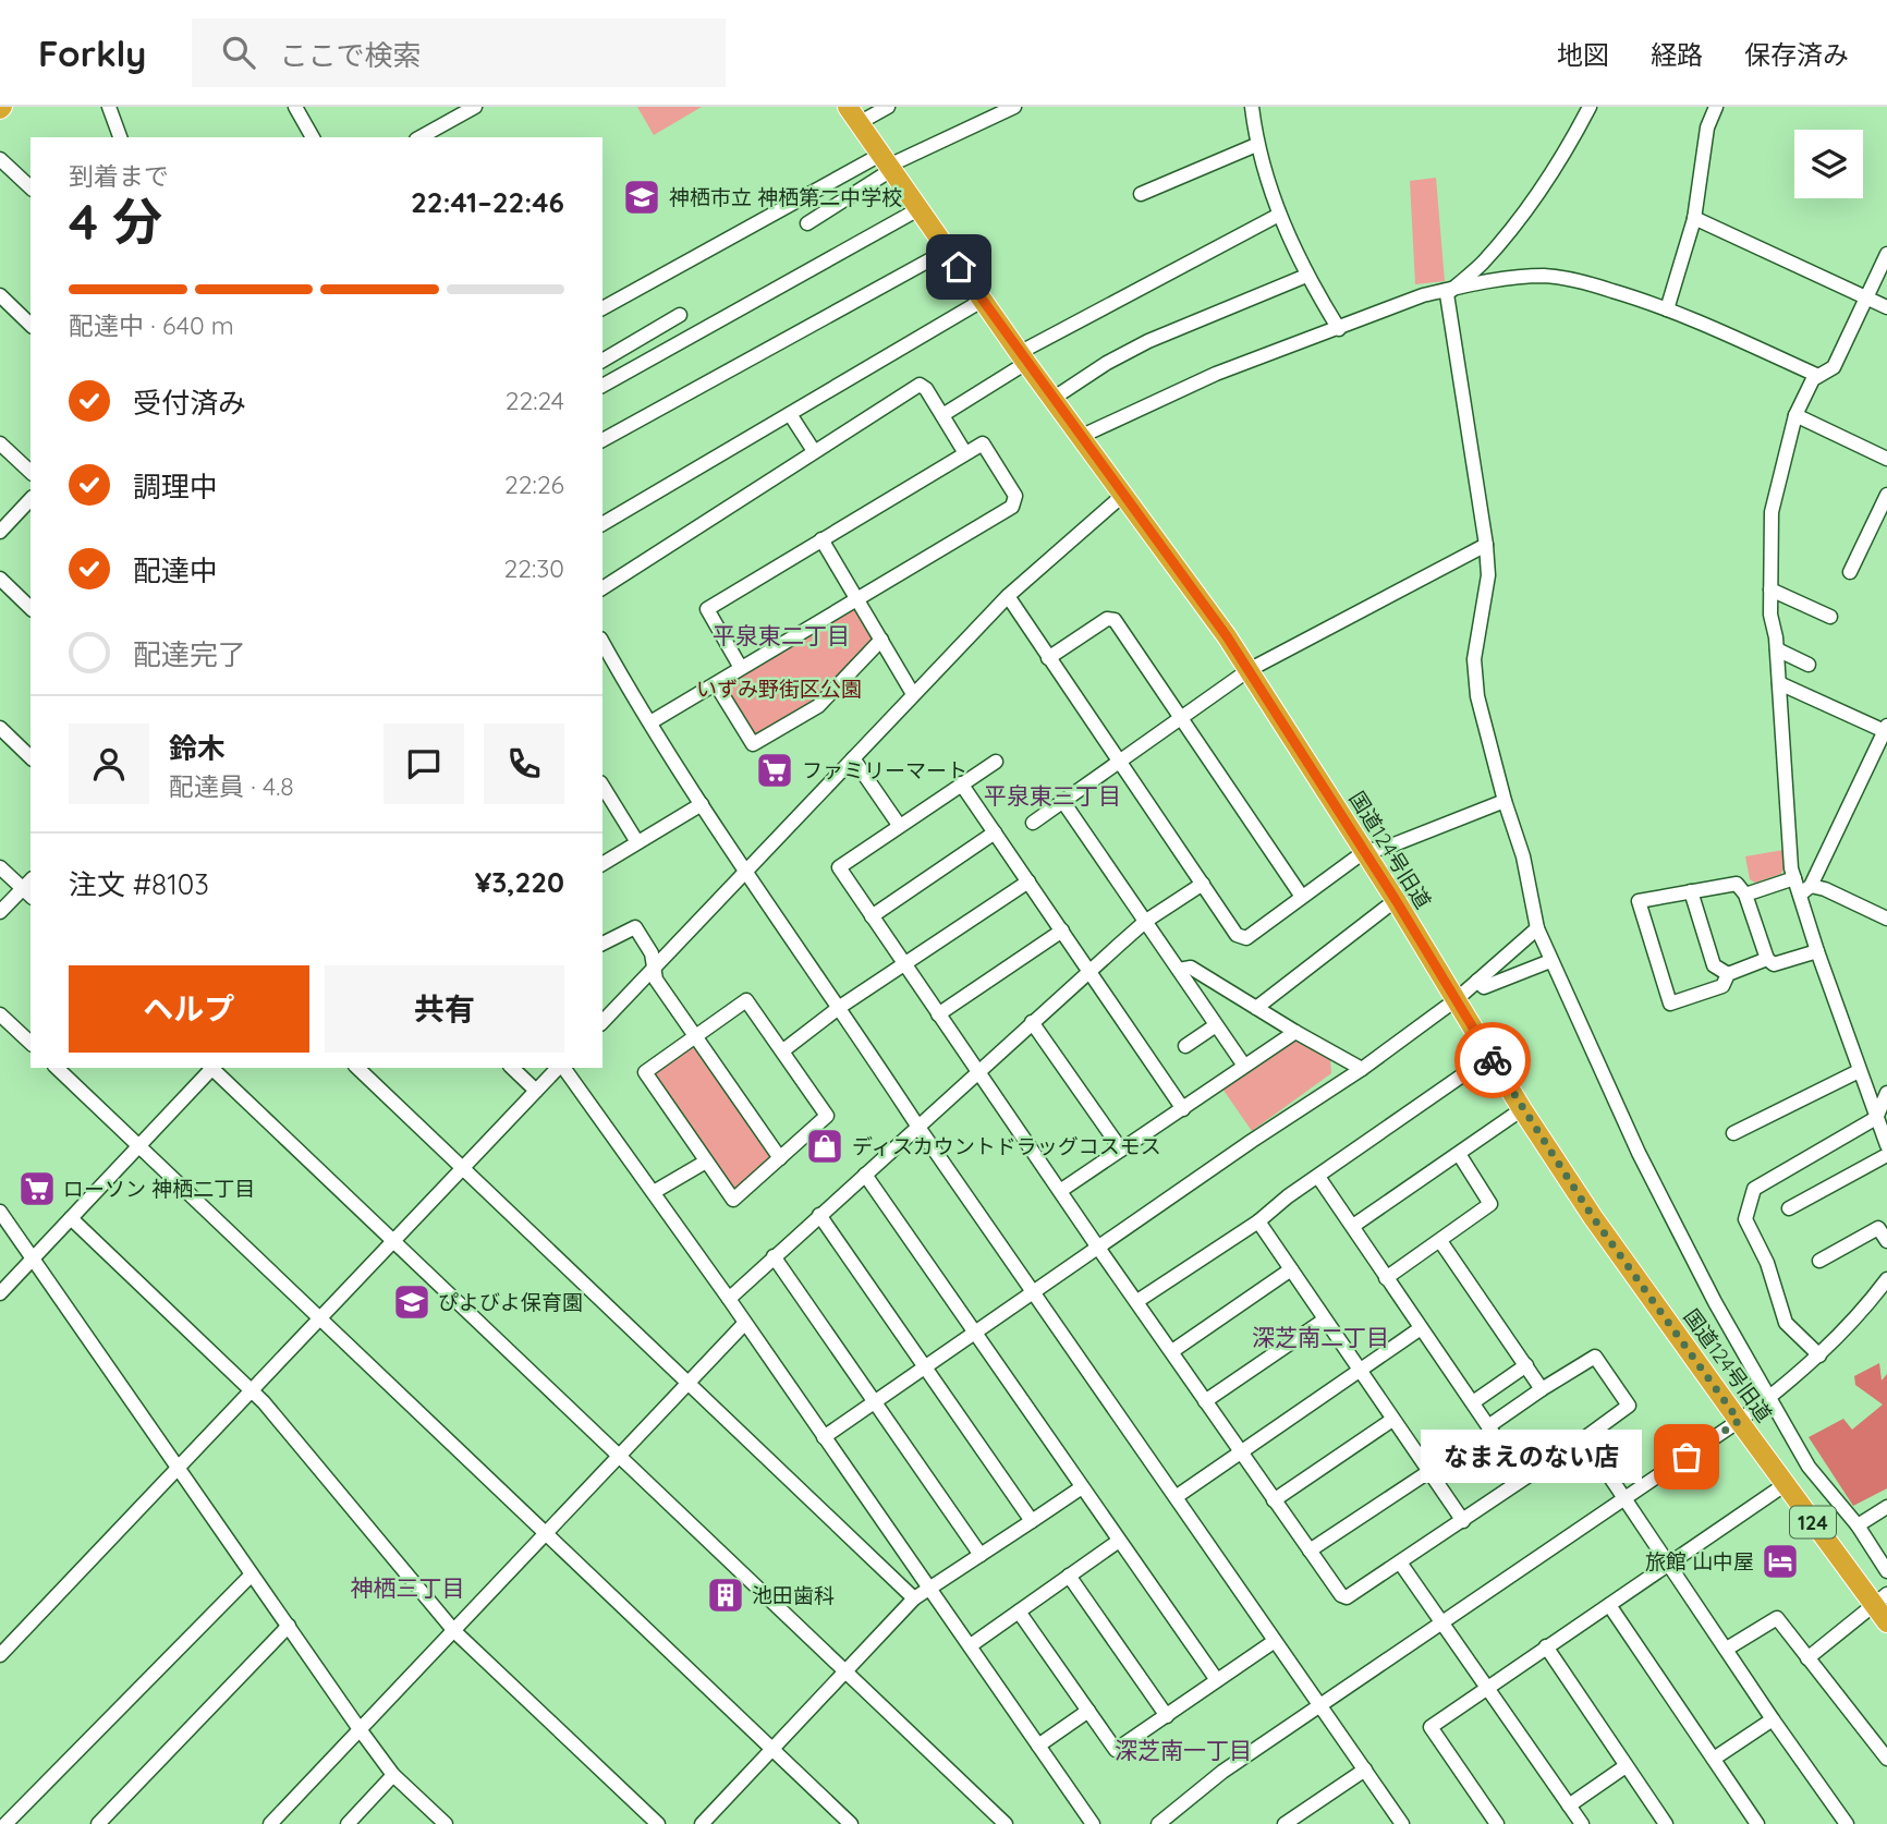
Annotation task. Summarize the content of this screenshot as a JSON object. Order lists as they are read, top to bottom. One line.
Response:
{"streets":{"highway":["国道124号旧道","124"]},"districts":["平泉東二丁目","平泉東三丁目","深芝南二丁目","神栖三丁目","深芝南一丁目"],"parks":["いずみ野街区公園"],"places":{"school or university":["神栖市立 神栖第二中学校","ぴよびよ保育園"],"supermarket":["ファミリーマート","ローソン 神栖二丁目"],"shop":["ディスカウントドラッグコスモス"],"other":["なまえのない店"],"hotel":["旅館 山中屋"],"building":["池田歯科"]},"page":{"header":"Forkly","search":"ここで検索","nav":["地図","経路","保存済み"],"heading":["4 分","到着まで","22:41–22:46"],"panel":["鈴木","配達員 · 4.8","注文 #8103","¥3,220"],"bar":"配達中 · 640 m","list":[["受付済み","22:24"],["調理中","22:26"],["配達中","22:30"],"配達完了"],"buttons":["ヘルプ","共有"],"bubble":"なまえのない店"}}
